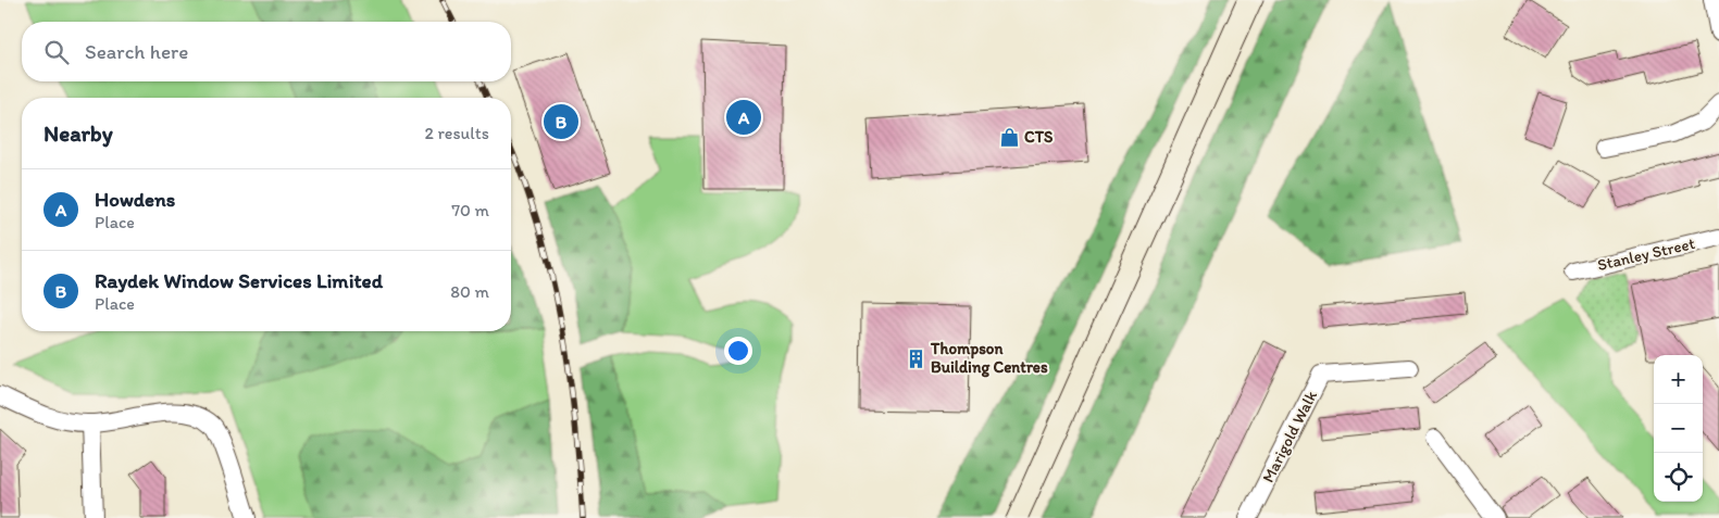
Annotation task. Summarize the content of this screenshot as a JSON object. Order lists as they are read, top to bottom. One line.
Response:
{"streets":{"street":["Stanley Street","Marigold Walk"]},"places":{"shop":["CTS"],"building":["Thompson Building Centres"]},"page":{"search":"Search here","pins":["A","B"],"heading":["Nearby","2 results"],"list":[{"mark":"A","name":"Howdens","note":"Place","value":"70 m"},{"mark":"B","name":"Raydek Window Services Limited","note":"Place","value":"80 m"}],"map_buttons":["+","−"]}}
